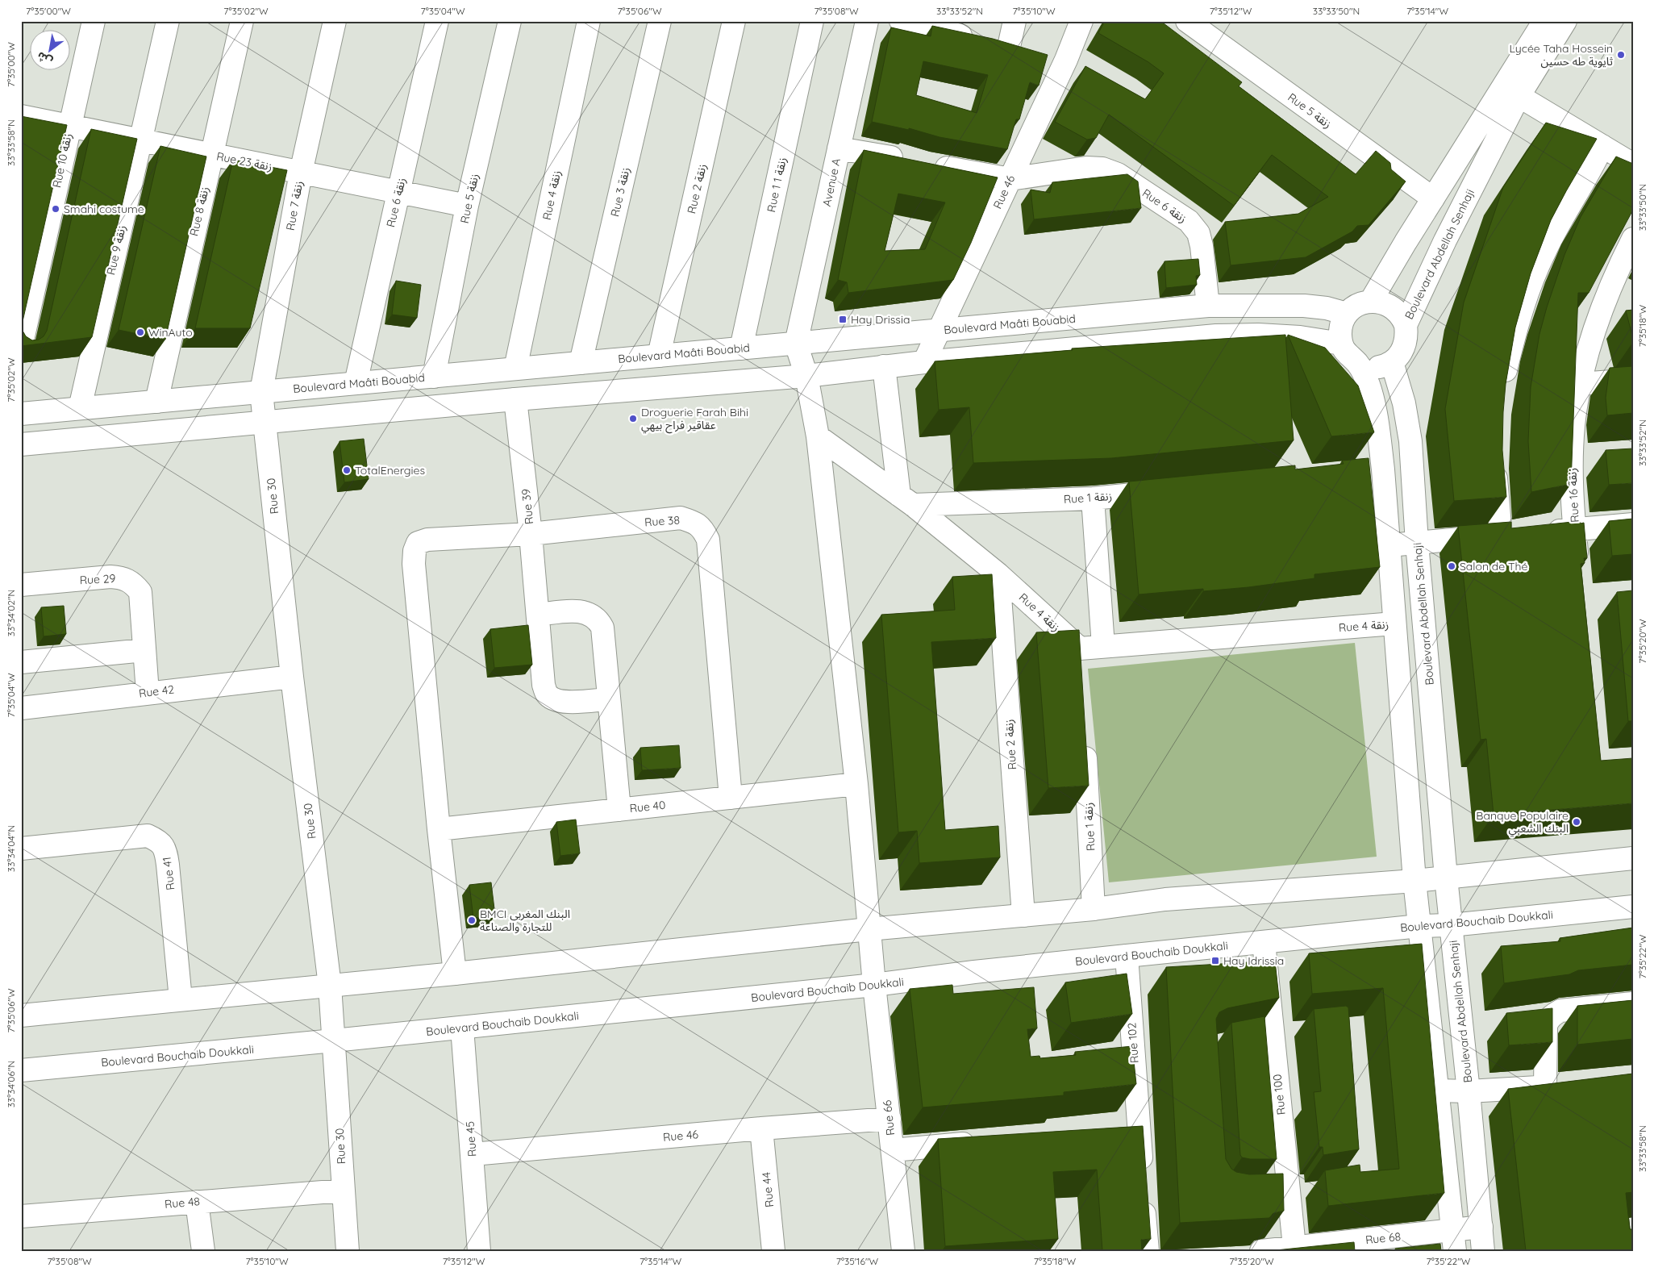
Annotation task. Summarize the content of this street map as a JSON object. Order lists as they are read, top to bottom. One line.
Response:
{"streets":{"street":["Rue 5 زنقة","Rue 10 زنقة","Rue 23 زنقة","Avenue A","Rue 1 زنقة 1","Rue 2 زنقة","Rue 3 زنقة","Rue 46","Rue 4 زنقة","Rue 6 زنقة","Rue 7 زنقة","Rue 8 زنقة","Rue 9 زنقة","Boulevard Abdellah Senhaji","Boulevard Maâti Bouabid","Rue 16 زنقة","Rue 30","Rue 1 زنقة","Rue 39","Rue 38","Rue 29","Rue 42","Rue 40","Rue 41","Boulevard Bouchaib Doukkali","Rue 102","Rue 100","Rue 66","Rue 45","Rue 44","Rue 48","Rue 68"]},"crossings":[["Rue 5 زنقة","Rue 23 زنقة"],["Rue 5 زنقة","Boulevard Abdellah Senhaji"],["Rue 5 زنقة","Boulevard Maâti Bouabid"],["Rue 10 زنقة","Rue 23 زنقة"],["Rue 23 زنقة","Rue 6 زنقة"],["Rue 23 زنقة","Rue 7 زنقة"],["Rue 23 زنقة","Rue 8 زنقة"],["Rue 23 زنقة","Rue 9 زنقة"],["Avenue A","Boulevard Maâti Bouabid"],["Rue 1 زنقة 1","Boulevard Maâti Bouabid"],["Rue 2 زنقة","Rue 4 زنقة"],["Rue 2 زنقة","Boulevard Maâti Bouabid"],["Rue 3 زنقة","Boulevard Maâti Bouabid"],["Rue 46","Rue 6 زنقة"],["Rue 46","Boulevard Maâti Bouabid"],["Rue 46","Rue 66"],["Rue 46","Rue 45"],["Rue 46","Rue 44"],["Rue 4 زنقة","Boulevard Maâti Bouabid"],["Rue 4 زنقة","Rue 1 زنقة"],["Rue 4 زنقة","Rue 66"],["Rue 6 زنقة","Boulevard Maâti Bouabid"],["Rue 7 زنقة","Boulevard Maâti Bouabid"],["Rue 7 زنقة","Rue 30"],["Rue 8 زنقة","Boulevard Maâti Bouabid"],["Rue 9 زنقة","Boulevard Maâti Bouabid"],["Boulevard Abdellah Senhaji","Boulevard Maâti Bouabid"],["Boulevard Abdellah Senhaji","Boulevard Bouchaib Doukkali"],["Boulevard Abdellah Senhaji","Rue 68"],["Boulevard Maâti Bouabid","Rue 30"],["Rue 30","Rue 42"],["Rue 30","Boulevard Bouchaib Doukkali"],["Rue 30","Rue 48"],["Rue 39","Rue 38"],["Rue 38","Rue 40"],["Rue 29","Rue 42"],["Rue 40","Rue 66"],["Boulevard Bouchaib Doukkali","Rue 102"],["Boulevard Bouchaib Doukkali","Rue 100"],["Boulevard Bouchaib Doukkali","Rue 66"],["Boulevard Bouchaib Doukkali","Rue 45"],["Rue 100","Rue 68"]],"places":{"other":["Lycée Taha Hossein ثايوية طه حسين","Smahi costume","WinAuto","Droguerie Farah Bihi عقاقير فراح بيهي","TotalEnergies","Salon de Thé","Banque Populaire البنك الشعبي","BMCI البنك المغربي للتجارة والصناعة"],"transit":["Hay Drissia","Hay Idrissia"]},"north":"bottom left","coordinates":["7°35'00\"W","7°35'02\"W","7°35'04\"W","7°35'06\"W","7°35'08\"W","33°33'52\"N","7°35'10\"W","7°35'12\"W","33°33'50\"N","7°35'14\"W","33°33'58\"N","7°35'18\"W","33°34'02\"N","7°35'20\"W","33°34'04\"N","7°35'22\"W","33°34'06\"N","7°35'16\"W"]}
